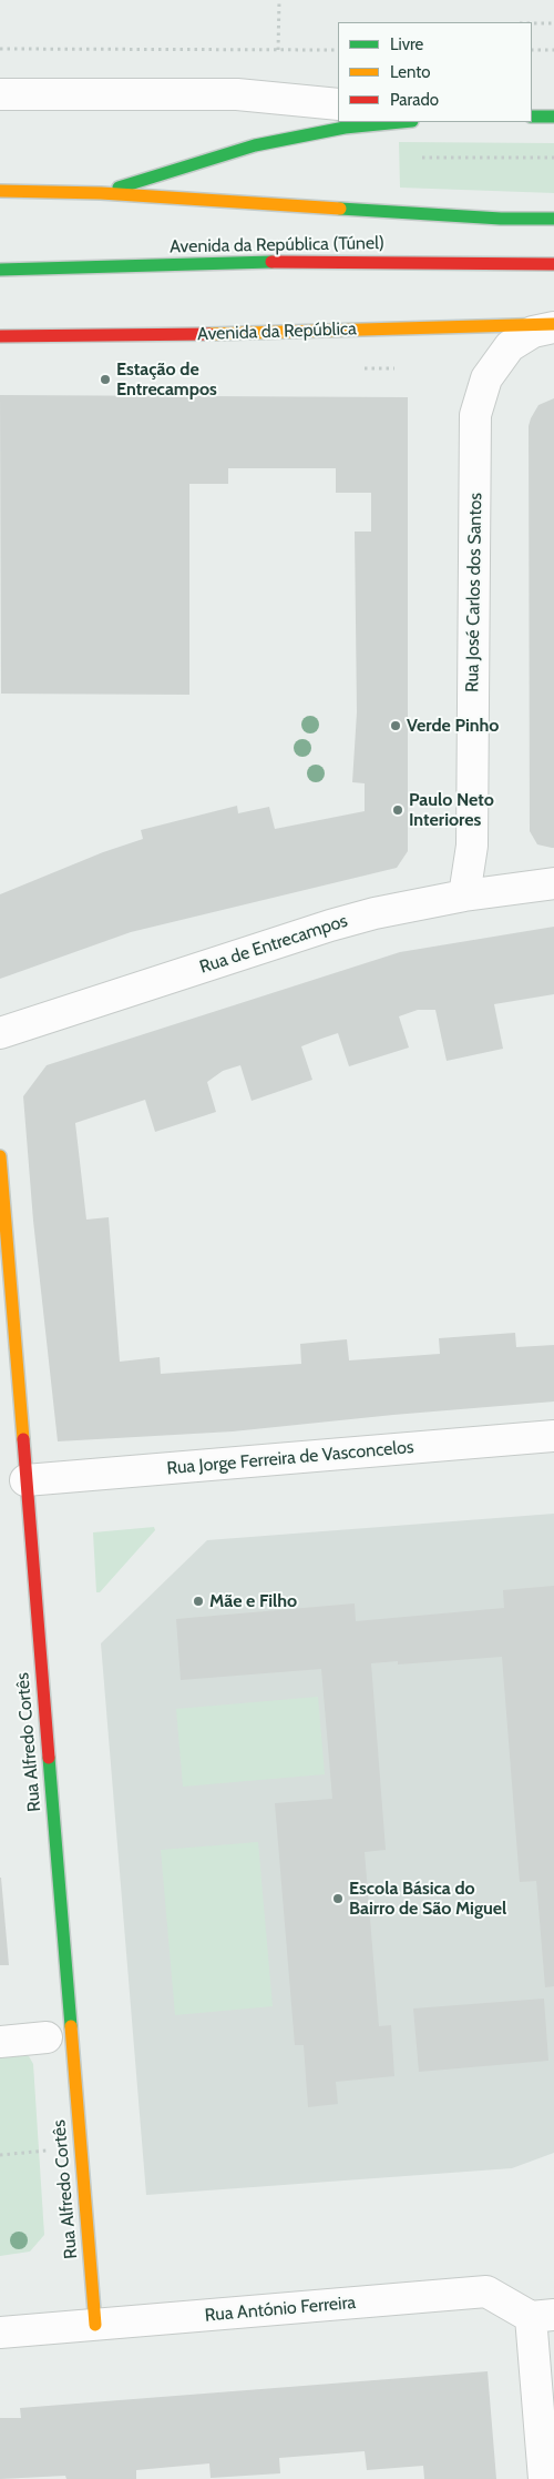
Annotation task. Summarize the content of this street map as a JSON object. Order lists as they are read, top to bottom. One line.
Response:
{"streets":{"main road":["Avenida da República (Túnel)","Avenida da República","Rua Alfredo Cortês"],"street":["Rua José Carlos dos Santos","Rua de Entrecampos","Rua Jorge Ferreira de Vasconcelos","Rua António Ferreira"]},"crossings":[["Avenida da República","Rua José Carlos dos Santos"],["Rua José Carlos dos Santos","Rua de Entrecampos"],["Rua Jorge Ferreira de Vasconcelos","Rua Alfredo Cortês"],["Rua Alfredo Cortês","Rua António Ferreira"]],"places":["Estação de Entrecampos","Verde Pinho","Paulo Neto Interiores","Mãe e Filho","Escola Básica do Bairro de São Miguel"],"legend":["Livre","Lento","Parado"]}
